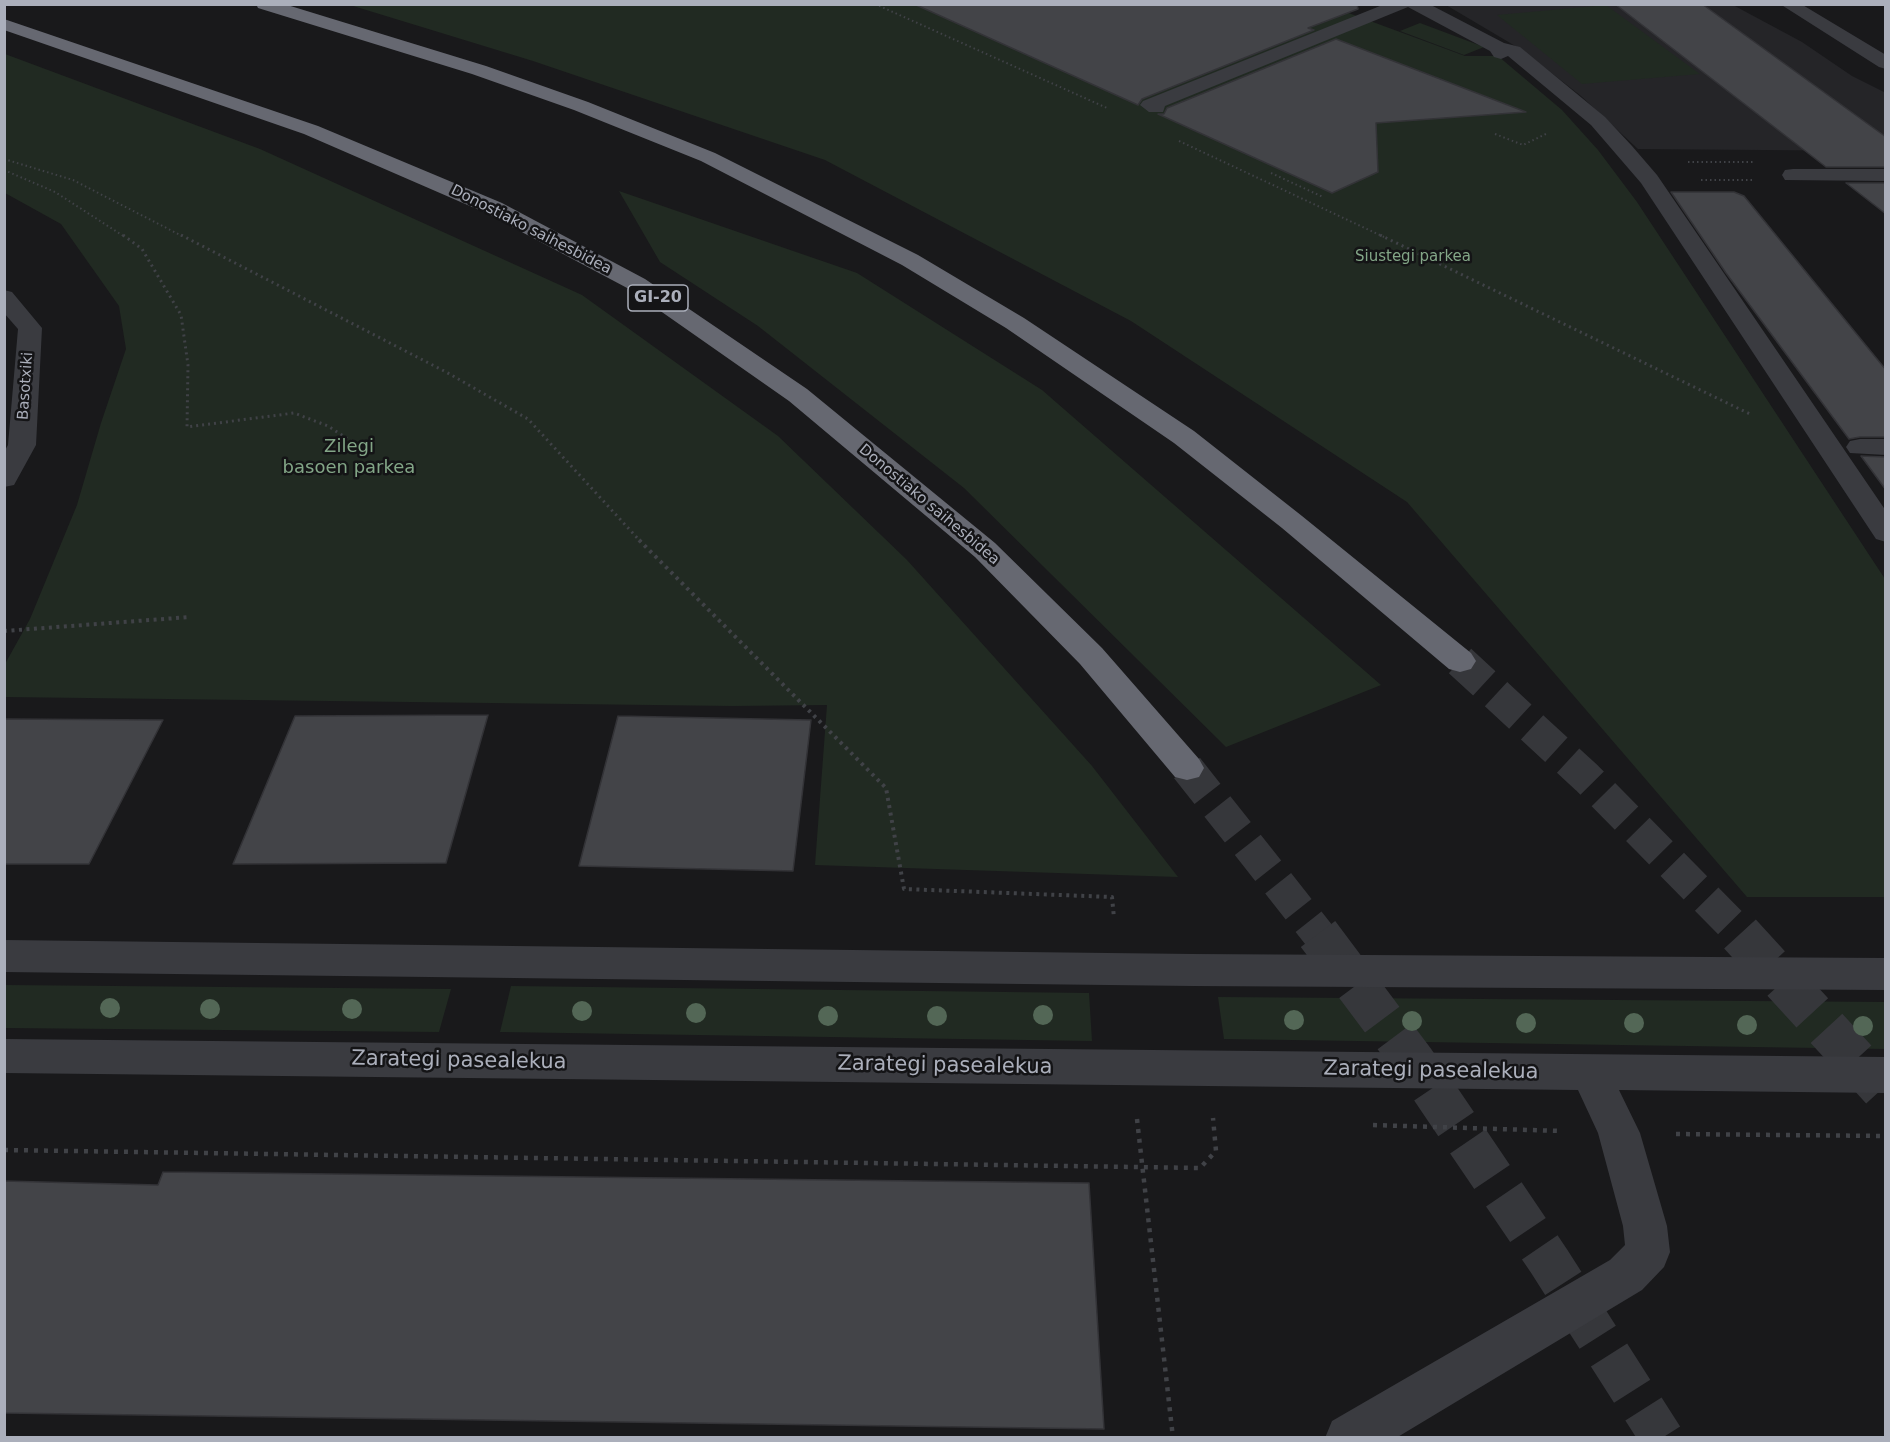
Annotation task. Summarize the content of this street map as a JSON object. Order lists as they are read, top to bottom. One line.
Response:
{"streets":{"highway":["Donostiako saihesbidea","GI-20"],"street":["Basotxiki","Zarategi pasealekua"]},"parks":["Siustegi parkea","Zilegi basoen parkea"]}
